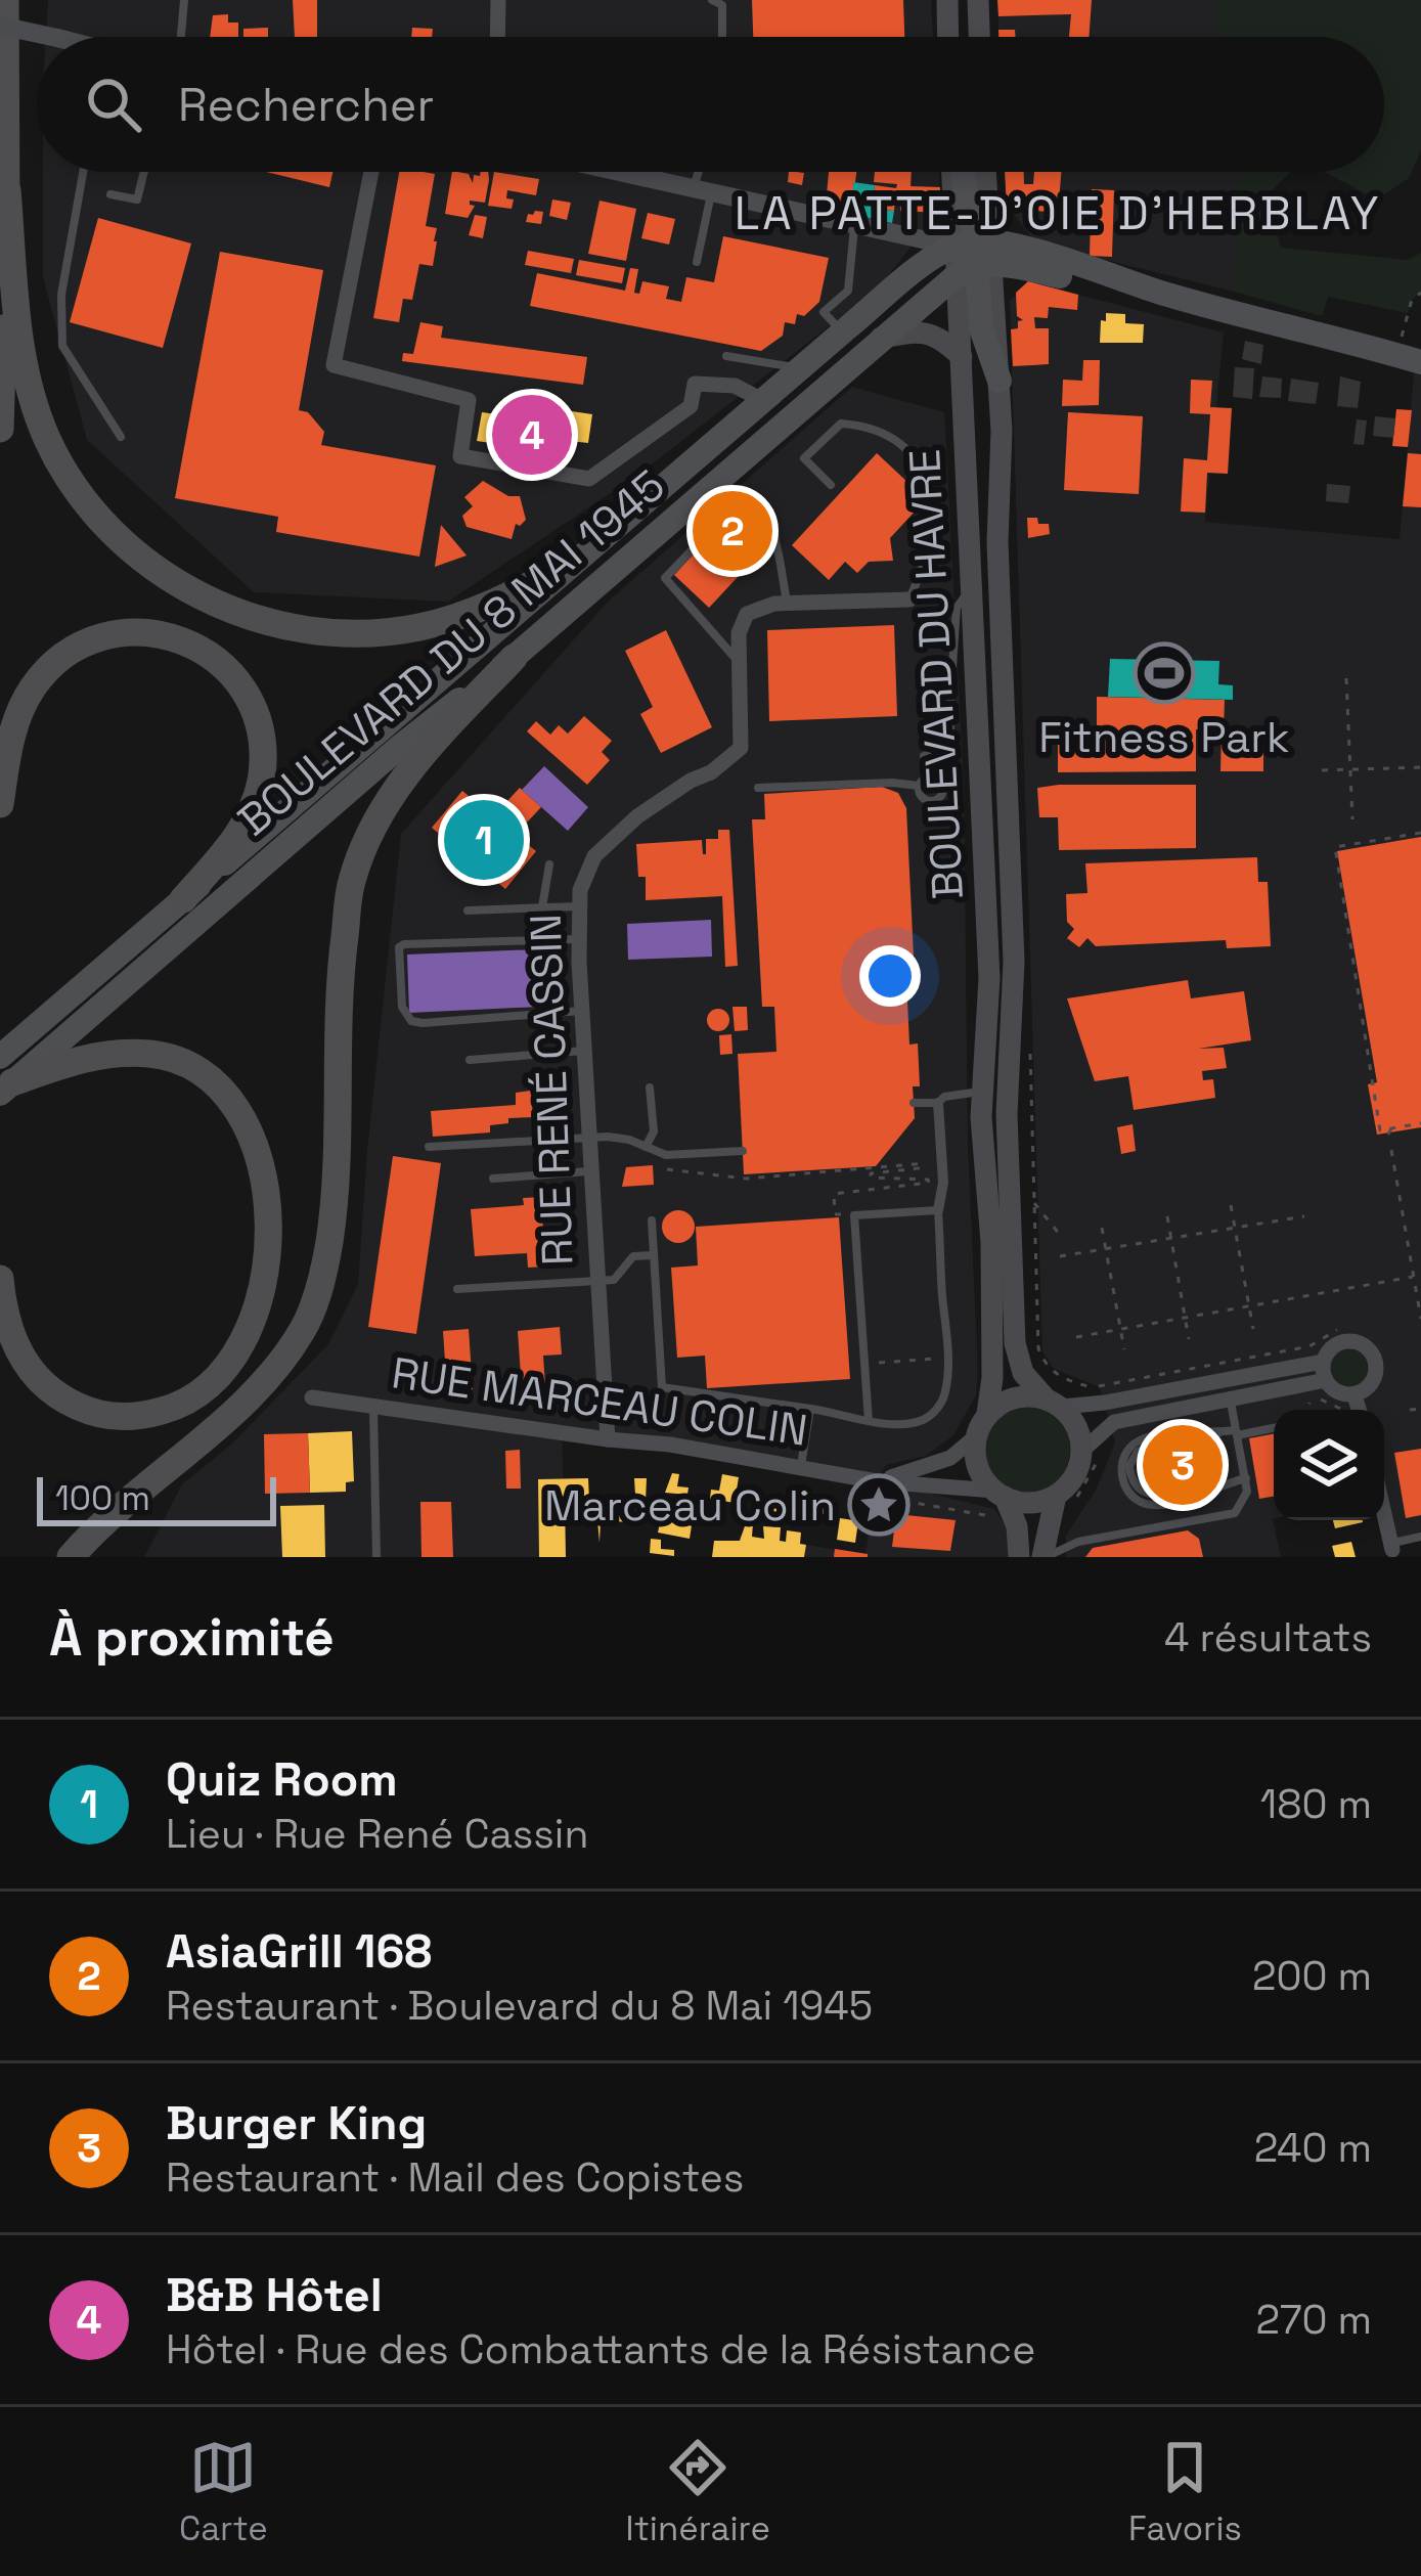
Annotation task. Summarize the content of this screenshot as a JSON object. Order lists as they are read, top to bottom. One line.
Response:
{"streets":{"main road":["BOULEVARD DU 8 MAI 1945","BOULEVARD DU HAVRE"],"street":["RUE RENÉ CASSIN","RUE MARCEAU COLIN"]},"crossings":[["BOULEVARD DU 8 MAI 1945","BOULEVARD DU HAVRE"],["BOULEVARD DU HAVRE","RUE MARCEAU COLIN"],["RUE RENÉ CASSIN","RUE MARCEAU COLIN"]],"districts":["LA PATTE-D'OIE D'HERBLAY"],"places":{"sports":["Fitness Park"],"place":["Marceau Colin"]},"scale_bar":"100 m","page":{"search":"Rechercher","pins":["4","2","1","3"],"scale":"100 m","heading":["À proximité","4 résultats"],"list":[{"mark":"1","name":"Quiz Room","note":"Lieu · Rue René Cassin","value":"180 m"},{"mark":"2","name":"AsiaGrill 168","note":"Restaurant · Boulevard du 8 Mai 1945","value":"200 m"},{"mark":"3","name":"Burger King","note":"Restaurant · Mail des Copistes","value":"240 m"},{"mark":"4","name":"B&B Hôtel","note":"Hôtel · Rue des Combattants de la Résistance","value":"270 m"}],"nav":["Carte","Itinéraire","Favoris"]}}
